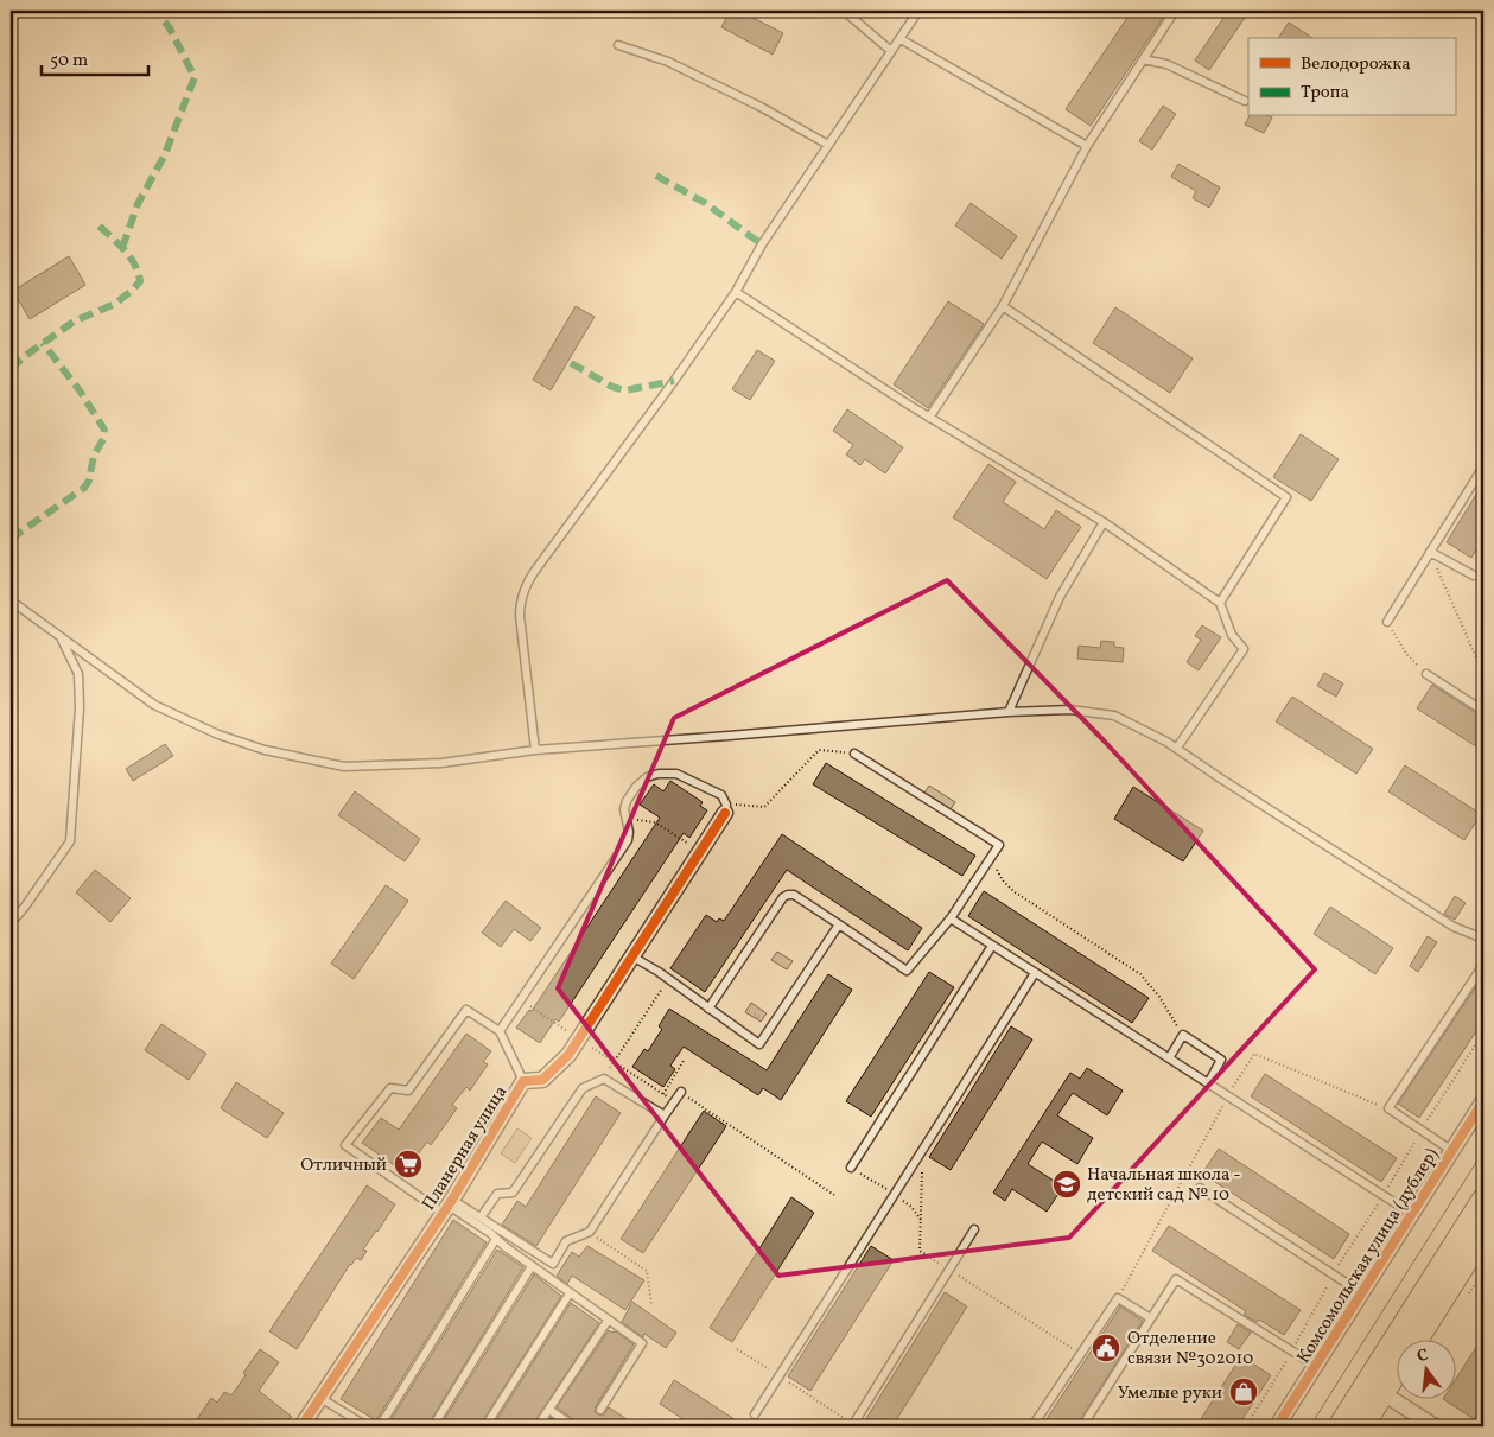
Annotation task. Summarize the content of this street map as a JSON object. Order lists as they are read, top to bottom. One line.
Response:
{"streets":{"street":["Планерная улица","Комсомольская улица (дублер)"]},"places":{"supermarket":["Отличный"],"school or university":["Начальная школа - детский сад № 10"],"public building":["Отделение связи №302010"],"shop":["Умелые руки"]},"legend":["Велодорожка","Тропа"],"scale_bar":"50 m","north":"top"}
